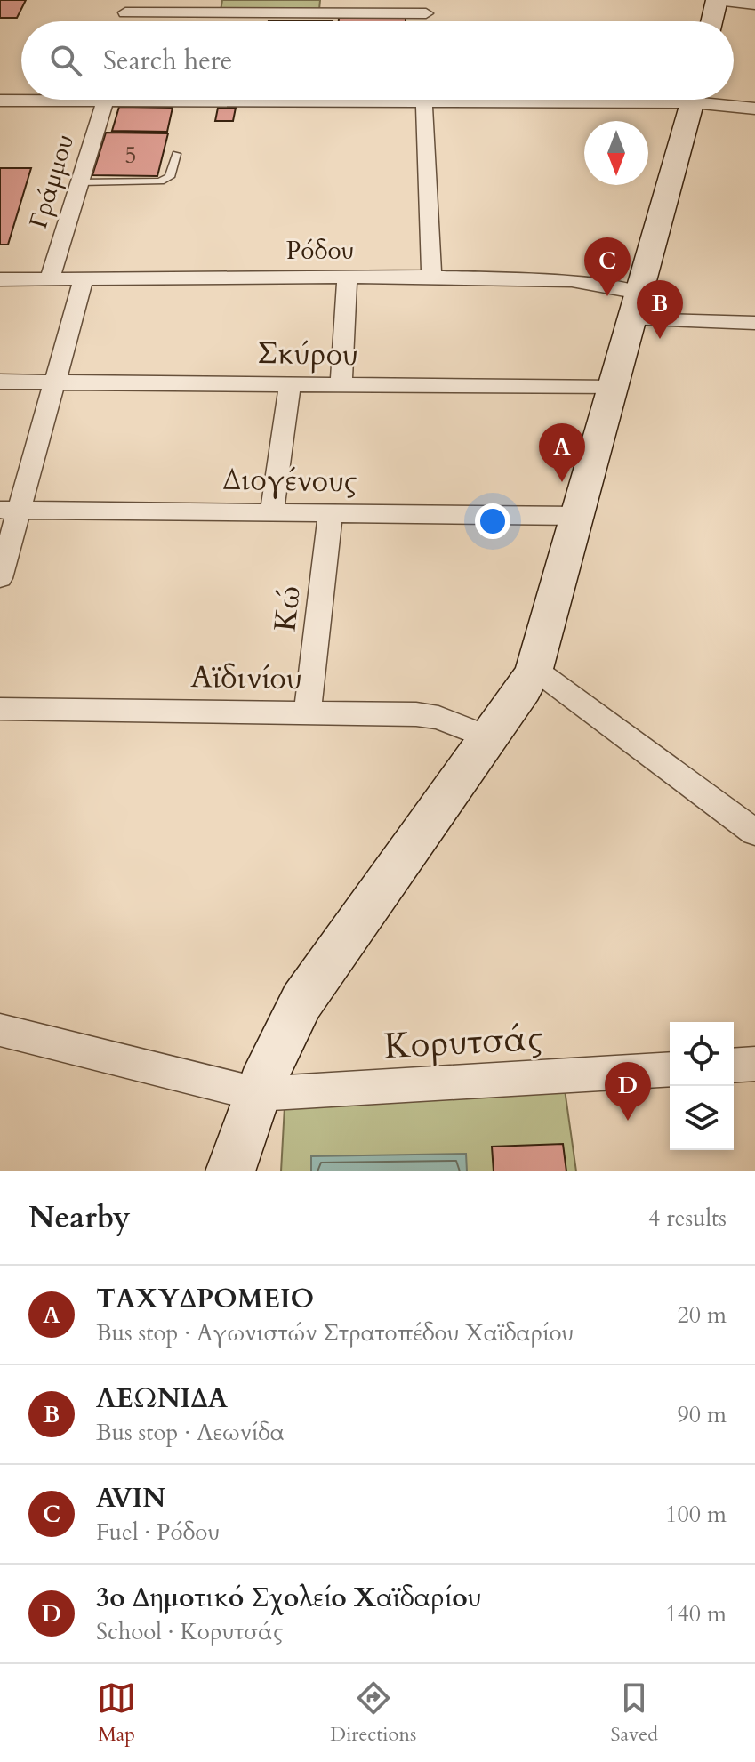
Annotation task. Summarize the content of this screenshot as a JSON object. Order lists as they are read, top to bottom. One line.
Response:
{"streets":{"street":["Γράμμου","Ρόδου","Σκύρου","Διογένους","Κώ","Αϊδινίου","Κορυτσάς"]},"crossings":[["Γράμμου","Ρόδου"],["Διογένους","Κώ"],["Κώ","Αϊδινίου"]],"house_numbers":["5"],"north":"bottom","page":{"search":"Search here","pins":["C","B","A","D"],"heading":["Nearby","4 results"],"list":[{"mark":"A","name":"ΤΑΧΥΔΡΟΜΕΙΟ","note":"Bus stop · Αγωνιστών Στρατοπέδου Χαϊδαρίου","value":"20 m"},{"mark":"B","name":"ΛΕΩΝΙΔΑ","note":"Bus stop · Λεωνίδα","value":"90 m"},{"mark":"C","name":"AVIN","note":"Fuel · Ρόδου","value":"100 m"},{"mark":"D","name":"3ο Δημοτικό Σχολείο Χαϊδαρίου","note":"School · Κορυτσάς","value":"140 m"}],"nav":["Map","Directions","Saved"]}}
